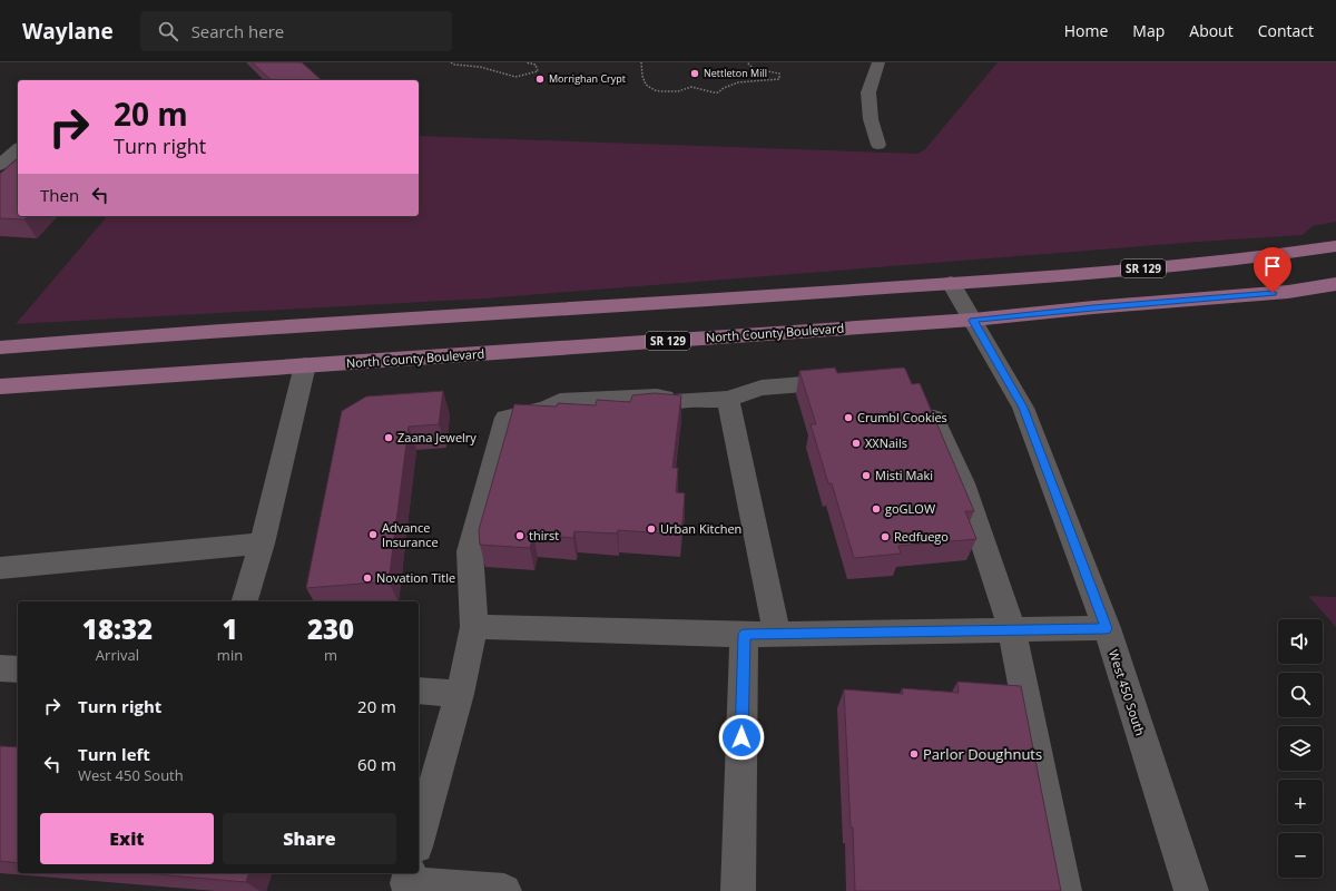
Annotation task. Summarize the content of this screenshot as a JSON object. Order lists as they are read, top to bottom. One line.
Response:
{"streets":{"main road":["SR 129","North County Boulevard"],"street":["West 450 South"]},"crossings":[["SR 129","West 450 South"],["North County Boulevard","West 450 South"]],"places":["Nettleton Mill","Morrighan Crypt","Crumbl Cookies","Zaana Jewelry","XXNails","Misti Maki","goGLOW","Urban Kitchen","Advance Insurance","thirst","Redfuego","Novation Title","Parlor Doughnuts"],"page":{"header":"Waylane","search":"Search here","nav":["Home","Map","About","Contact"],"turn":["20 m","Turn right"],"then":"Then","eta":["18:32","Arrival","1","min","230","m"],"map_buttons":["+","−"],"list":[{"name":"Turn right","value":"20 m"},{"name":"Turn left","note":"West 450 South","value":"60 m"}],"buttons":["Exit","Share"]}}
